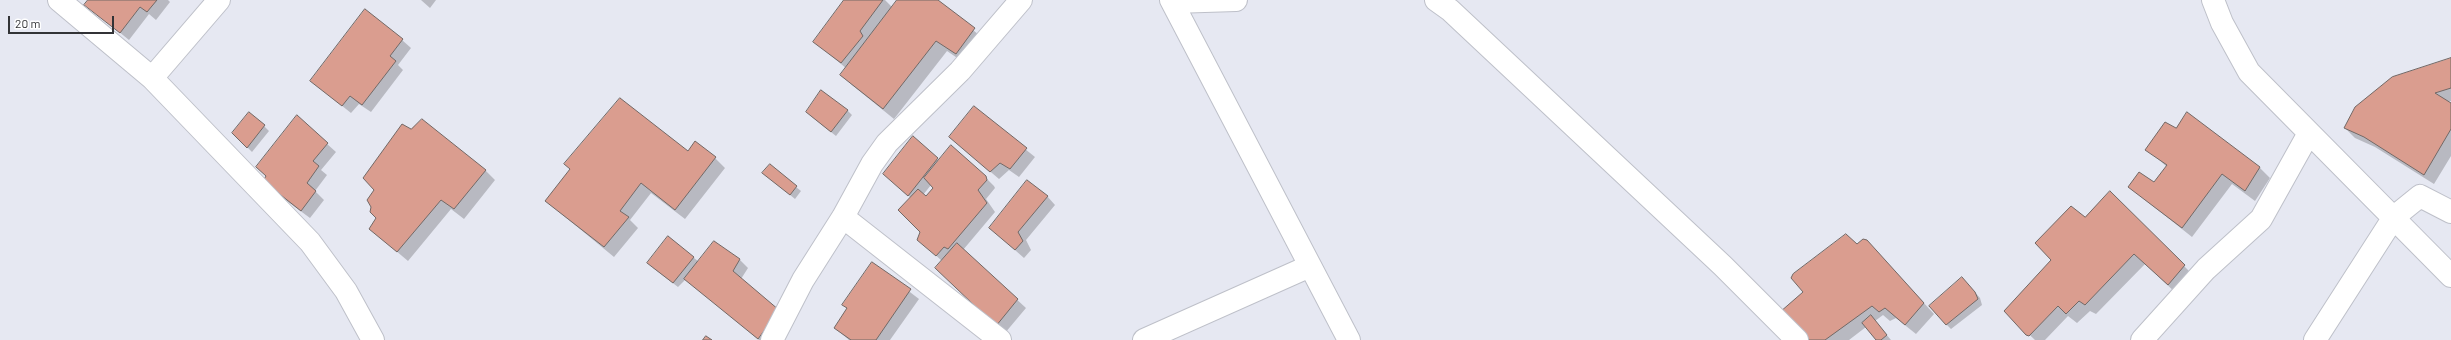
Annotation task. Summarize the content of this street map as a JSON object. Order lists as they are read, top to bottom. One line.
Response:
{"scale_bar":"20 m"}
